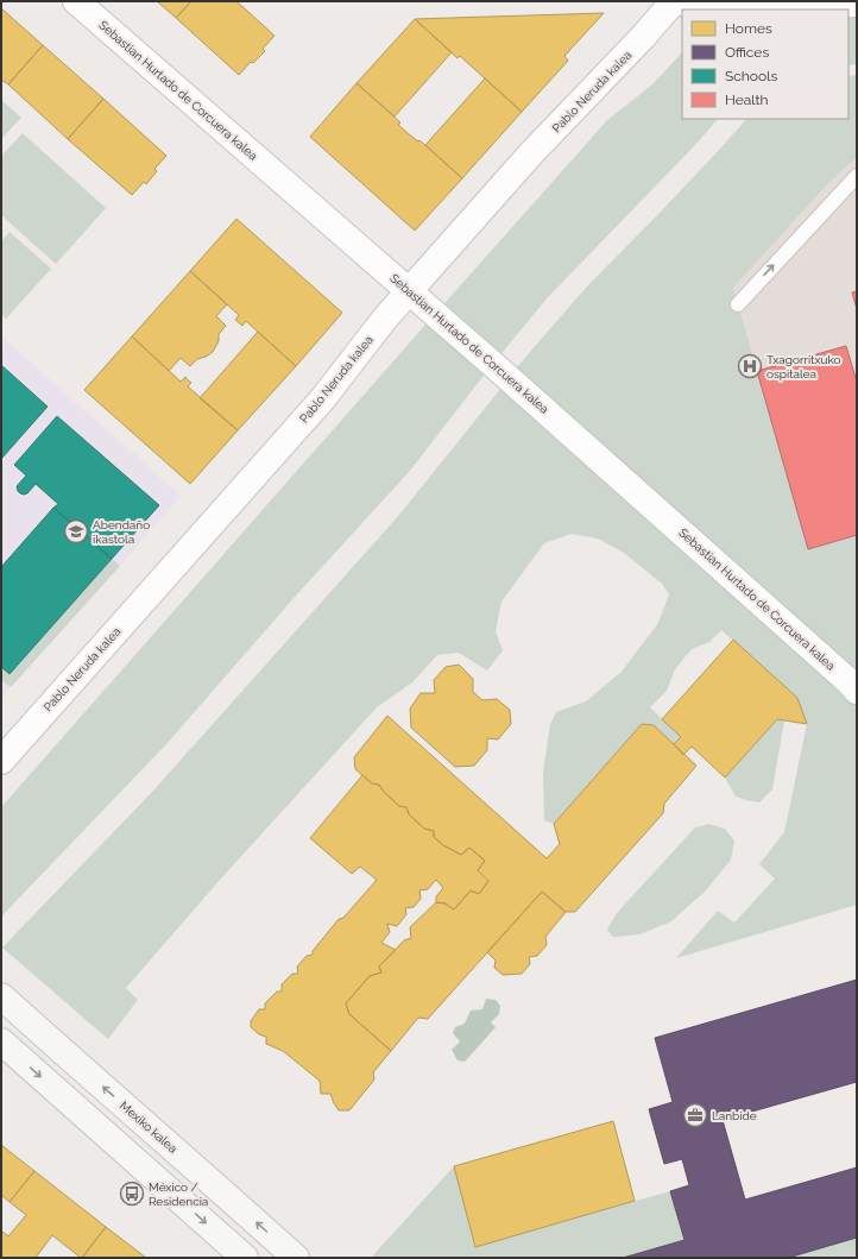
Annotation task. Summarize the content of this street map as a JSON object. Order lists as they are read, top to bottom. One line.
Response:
{"streets":{"main road":["Mexiko kalea"],"street":["Sebastian Hurtado de Corcuera kalea","Pablo Neruda kalea"]},"crossings":[["Sebastian Hurtado de Corcuera kalea","Pablo Neruda kalea"]],"places":{"hospital":["Txagorritxuko ospitalea"],"school or university":["Abendaño ikastola"],"office":["Lanbide"],"bus stop":["México / Residencia"]},"legend":["Homes","Offices","Schools","Health"]}
